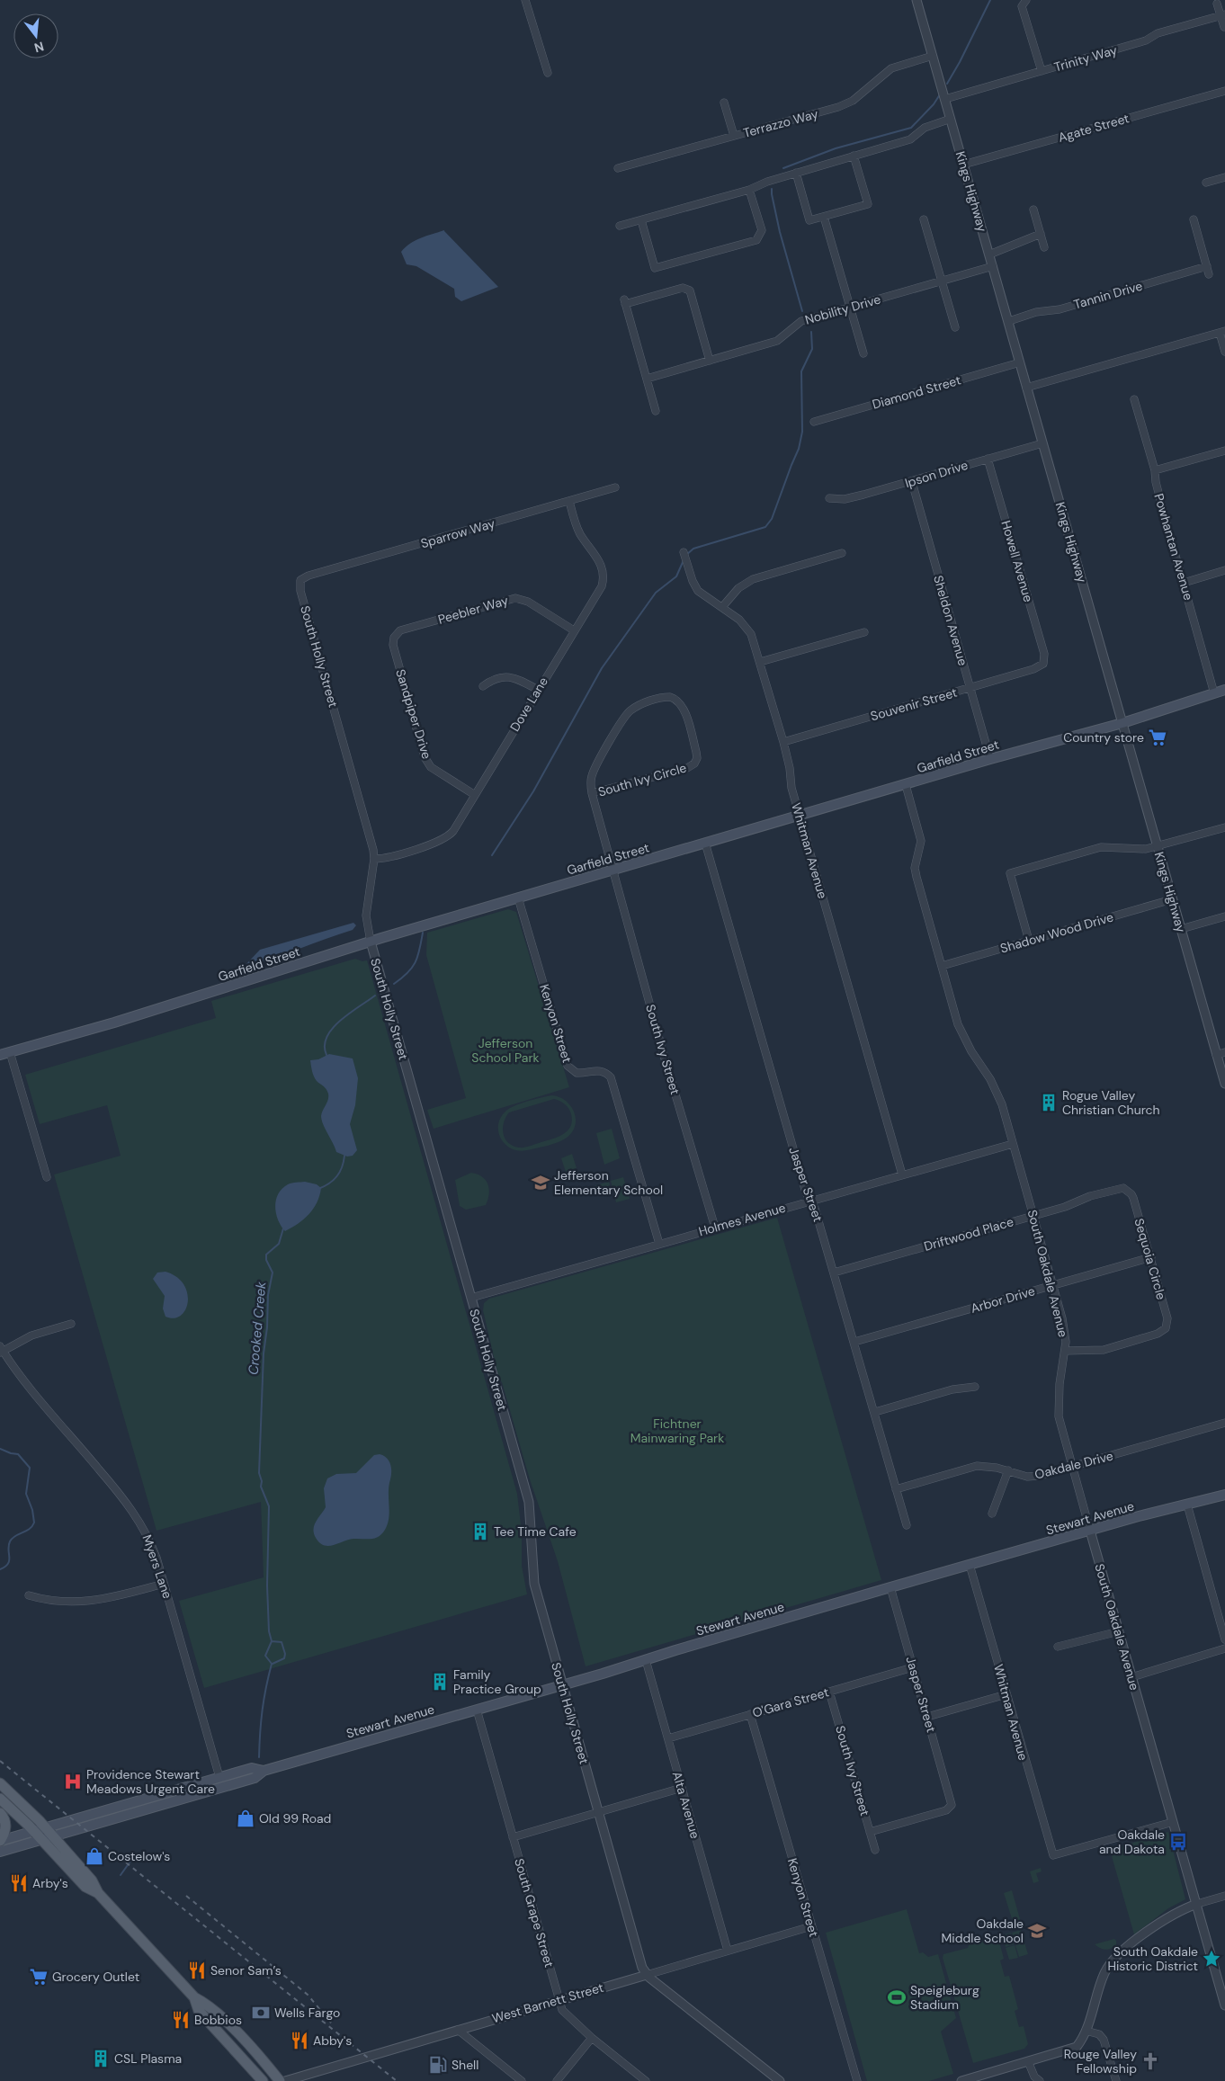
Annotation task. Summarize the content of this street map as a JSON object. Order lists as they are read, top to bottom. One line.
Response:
{"streets":{"main road":["Garfield Street","Stewart Avenue"],"street":["Trinity Way","Terrazzo Way","Agate Street","Kings Highway","Tannin Drive","Nobility Drive","Diamond Street","Ipson Drive","Sparrow Way","Powhantan Avenue","Howell Avenue","Peebler Way","Sheldon Avenue","South Holly Street","Dove Lane","Souvenir Street","Sandpiper Drive","South Ivy Circle","Whitman Avenue","Shadow Wood Drive","Kenyon Street","South Ivy Street","Jasper Street","Holmes Avenue","Driftwood Place","Sequoia Circle","South Oakdale Avenue","Arbor Drive","Oakdale Drive","Myers Lane","O'Gara Street","Alta Avenue","South Grape Street","West Barnett Street"]},"crossings":[["Trinity Way","Kings Highway"],["Terrazzo Way","Kings Highway"],["Agate Street","Kings Highway"],["Kings Highway","Tannin Drive"],["Kings Highway","Nobility Drive"],["Kings Highway","Diamond Street"],["Kings Highway","Ipson Drive"],["Kings Highway","Garfield Street"],["Kings Highway","Shadow Wood Drive"],["Ipson Drive","Howell Avenue"],["Ipson Drive","Sheldon Avenue"],["Sparrow Way","South Holly Street"],["Sparrow Way","Dove Lane"],["Powhantan Avenue","Garfield Street"],["Howell Avenue","Souvenir Street"],["Peebler Way","Dove Lane"],["Peebler Way","Sandpiper Drive"],["Sheldon Avenue","Souvenir Street"],["Sheldon Avenue","Garfield Street"],["South Holly Street","Dove Lane"],["South Holly Street","Garfield Street"],["South Holly Street","Holmes Avenue"],["South Holly Street","Stewart Avenue"],["South Holly Street","West Barnett Street"],["Dove Lane","Sandpiper Drive"],["Souvenir Street","Whitman Avenue"],["Garfield Street","South Ivy Circle"],["Garfield Street","Whitman Avenue"],["Garfield Street","Kenyon Street"],["Garfield Street","South Ivy Street"],["Garfield Street","Jasper Street"],["Garfield Street","South Oakdale Avenue"],["South Ivy Circle","South Ivy Street"],["Whitman Avenue","Holmes Avenue"],["Whitman Avenue","South Oakdale Avenue"],["Whitman Avenue","Stewart Avenue"],["Shadow Wood Drive","South Oakdale Avenue"],["Kenyon Street","Holmes Avenue"],["Kenyon Street","O'Gara Street"],["Kenyon Street","West Barnett Street"],["South Ivy Street","Jasper Street"],["South Ivy Street","Holmes Avenue"],["South Ivy Street","O'Gara Street"],["Jasper Street","Holmes Avenue"],["Jasper Street","Driftwood Place"],["Jasper Street","Arbor Drive"],["Jasper Street","Oakdale Drive"],["Jasper Street","Stewart Avenue"],["Jasper Street","O'Gara Street"],["Holmes Avenue","South Oakdale Avenue"],["Driftwood Place","Sequoia Circle"],["Driftwood Place","South Oakdale Avenue"],["Sequoia Circle","South Oakdale Avenue"],["Sequoia Circle","Arbor Drive"],["South Oakdale Avenue","Arbor Drive"],["South Oakdale Avenue","Oakdale Drive"],["South Oakdale Avenue","Stewart Avenue"],["Stewart Avenue","Myers Lane"],["Stewart Avenue","Alta Avenue"],["Stewart Avenue","South Grape Street"],["O'Gara Street","Alta Avenue"],["Alta Avenue","West Barnett Street"],["South Grape Street","West Barnett Street"]],"water":["Crooked Creek"],"parks":["Jefferson School Park","Fichtner Mainwaring Park"],"places":{"supermarket":["Country store","Grocery Outlet"],"building":["Rogue Valley Christian Church","Tee Time Cafe","Family Practice Group","CSL Plasma"],"school or university":["Jefferson Elementary School","Oakdale Middle School"],"hospital":["Providence Stewart Meadows Urgent Care"],"shop":["Old 99 Road","Costelow's"],"bus stop":["Oakdale and Dakota"],"restaurant":["Arby's","Senor Sam’s","Bobbios","Abby's"],"place":["South Oakdale Historic District"],"sports":["Speigleburg Stadium"],"bank":["Wells Fargo"],"church":["Rouge Valley Fellowship"],"fuel station":["Shell"]},"north":"bottom"}
